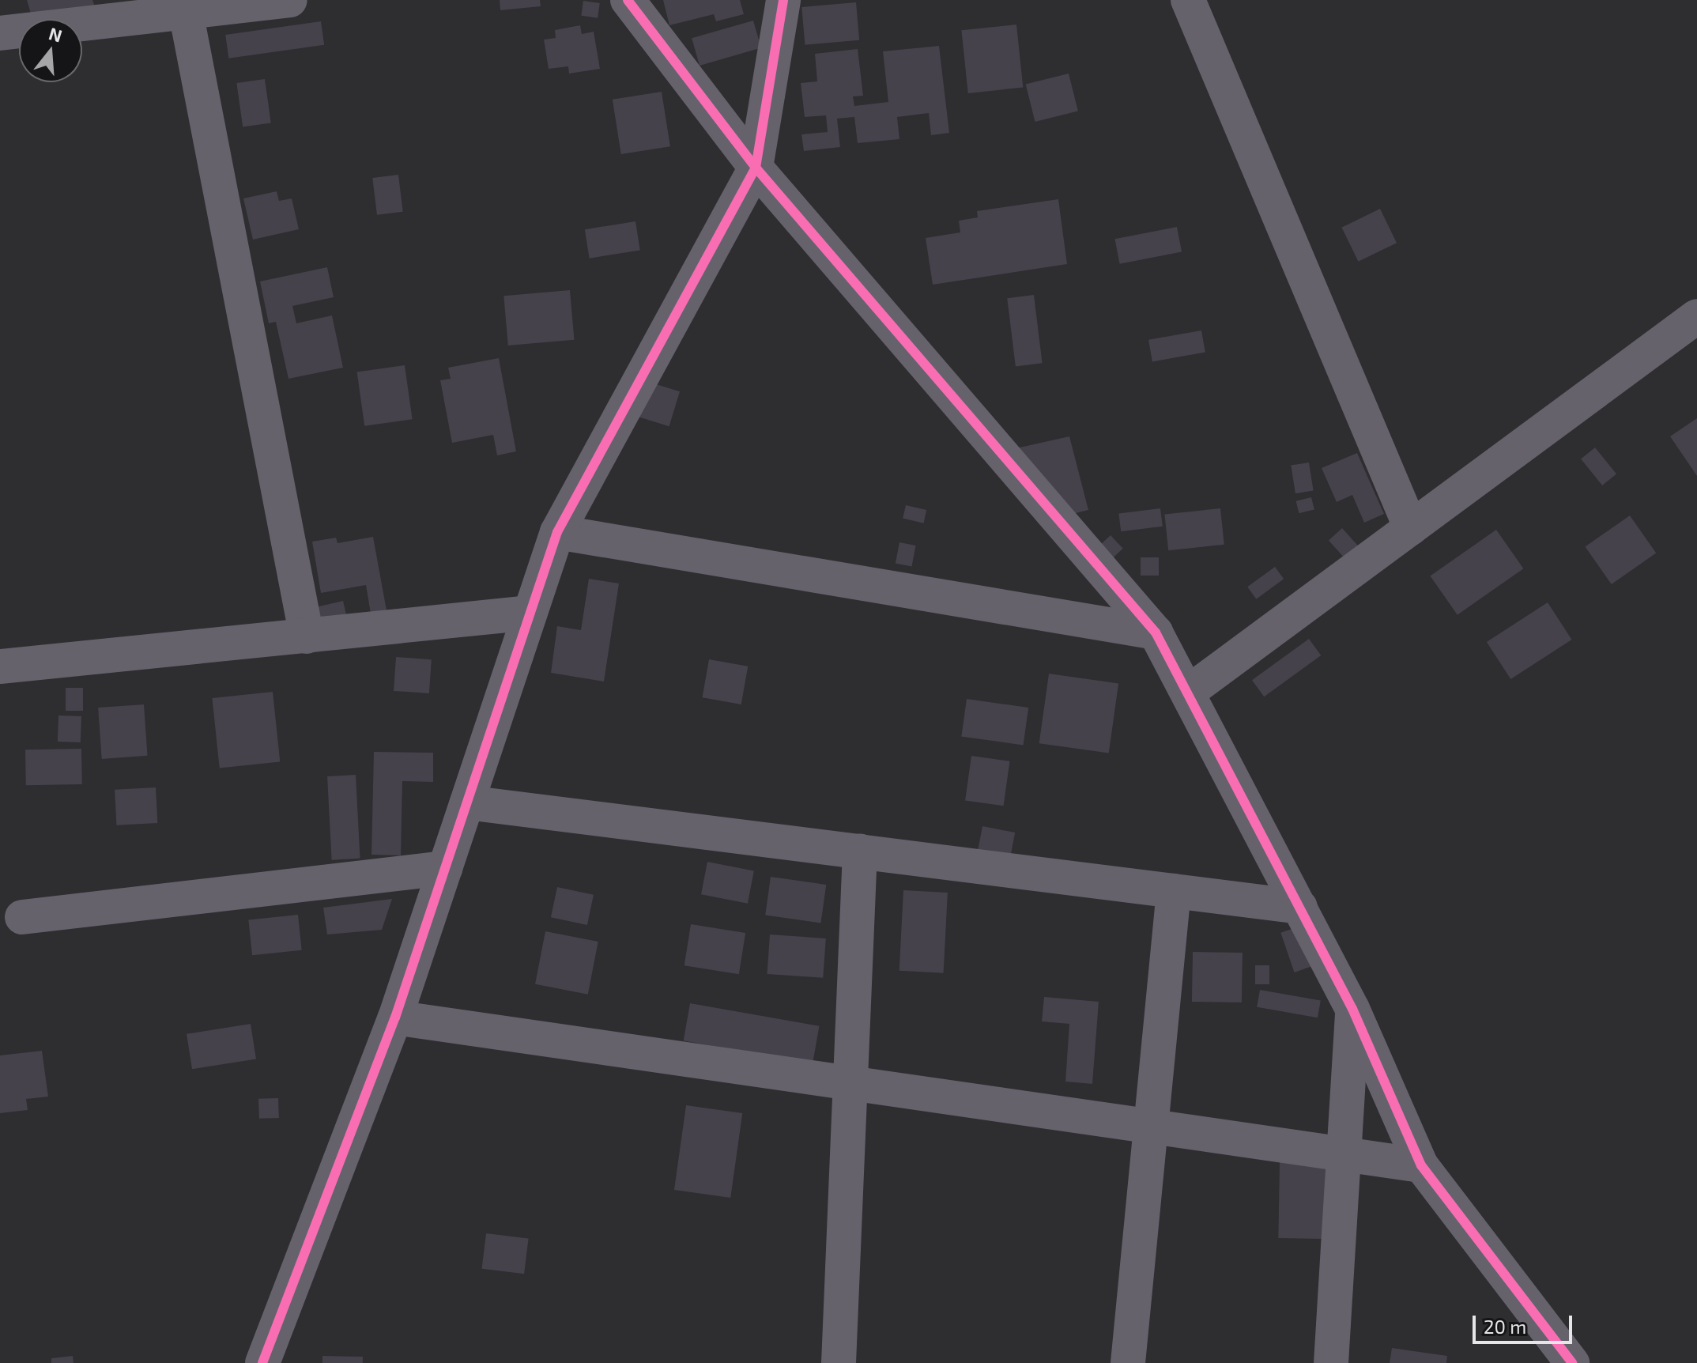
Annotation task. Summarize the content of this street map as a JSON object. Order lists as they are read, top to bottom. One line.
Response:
{"scale_bar":"20 m","north":"top"}
